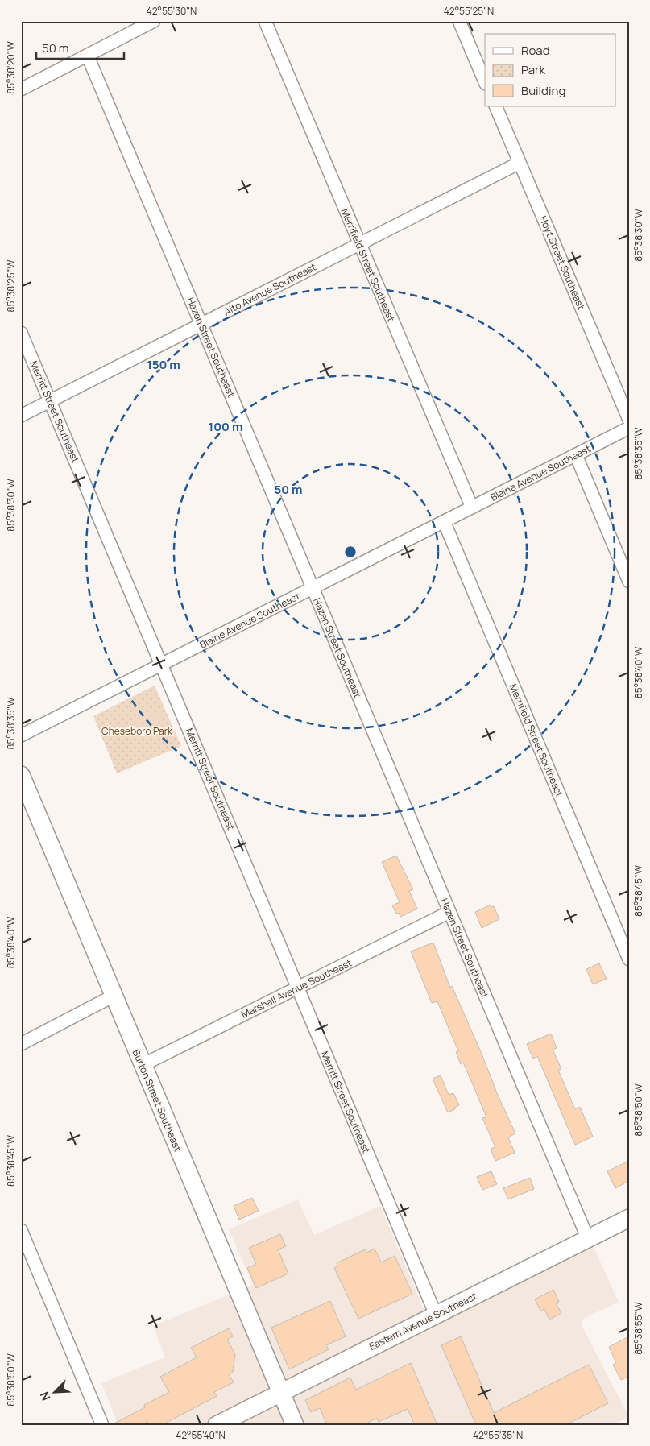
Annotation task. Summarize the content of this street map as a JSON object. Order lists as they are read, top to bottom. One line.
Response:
{"streets":{"main road":["Burton Street Southeast","Eastern Avenue Southeast"],"street":["Hoyt Street Southeast","Merrifield Street Southeast","Alto Avenue Southeast","Hazen Street Southeast","Merritt Street Southeast","Blaine Avenue Southeast","Marshall Avenue Southeast"]},"crossings":[["Hoyt Street Southeast","Alto Avenue Southeast"],["Merrifield Street Southeast","Alto Avenue Southeast"],["Merrifield Street Southeast","Blaine Avenue Southeast"],["Alto Avenue Southeast","Hazen Street Southeast"],["Alto Avenue Southeast","Merritt Street Southeast"],["Hazen Street Southeast","Blaine Avenue Southeast"],["Hazen Street Southeast","Marshall Avenue Southeast"],["Hazen Street Southeast","Eastern Avenue Southeast"],["Merritt Street Southeast","Blaine Avenue Southeast"],["Merritt Street Southeast","Marshall Avenue Southeast"],["Merritt Street Southeast","Eastern Avenue Southeast"],["Marshall Avenue Southeast","Burton Street Southeast"],["Burton Street Southeast","Eastern Avenue Southeast"]],"parks":["Cheseboro Park"],"legend":["Road","Park","Building"],"scale_bar":"50 m","north":"bottom left","coordinates":["42°55'30\"N","42°55'25\"N","85°38'20\"W","85°38'30\"W","85°38'25\"W","85°38'35\"W","85°38'40\"W","85°38'45\"W","85°38'50\"W","85°38'55\"W","42°55'40\"N","42°55'35\"N"],"rings":["150 m","100 m","50 m"]}
